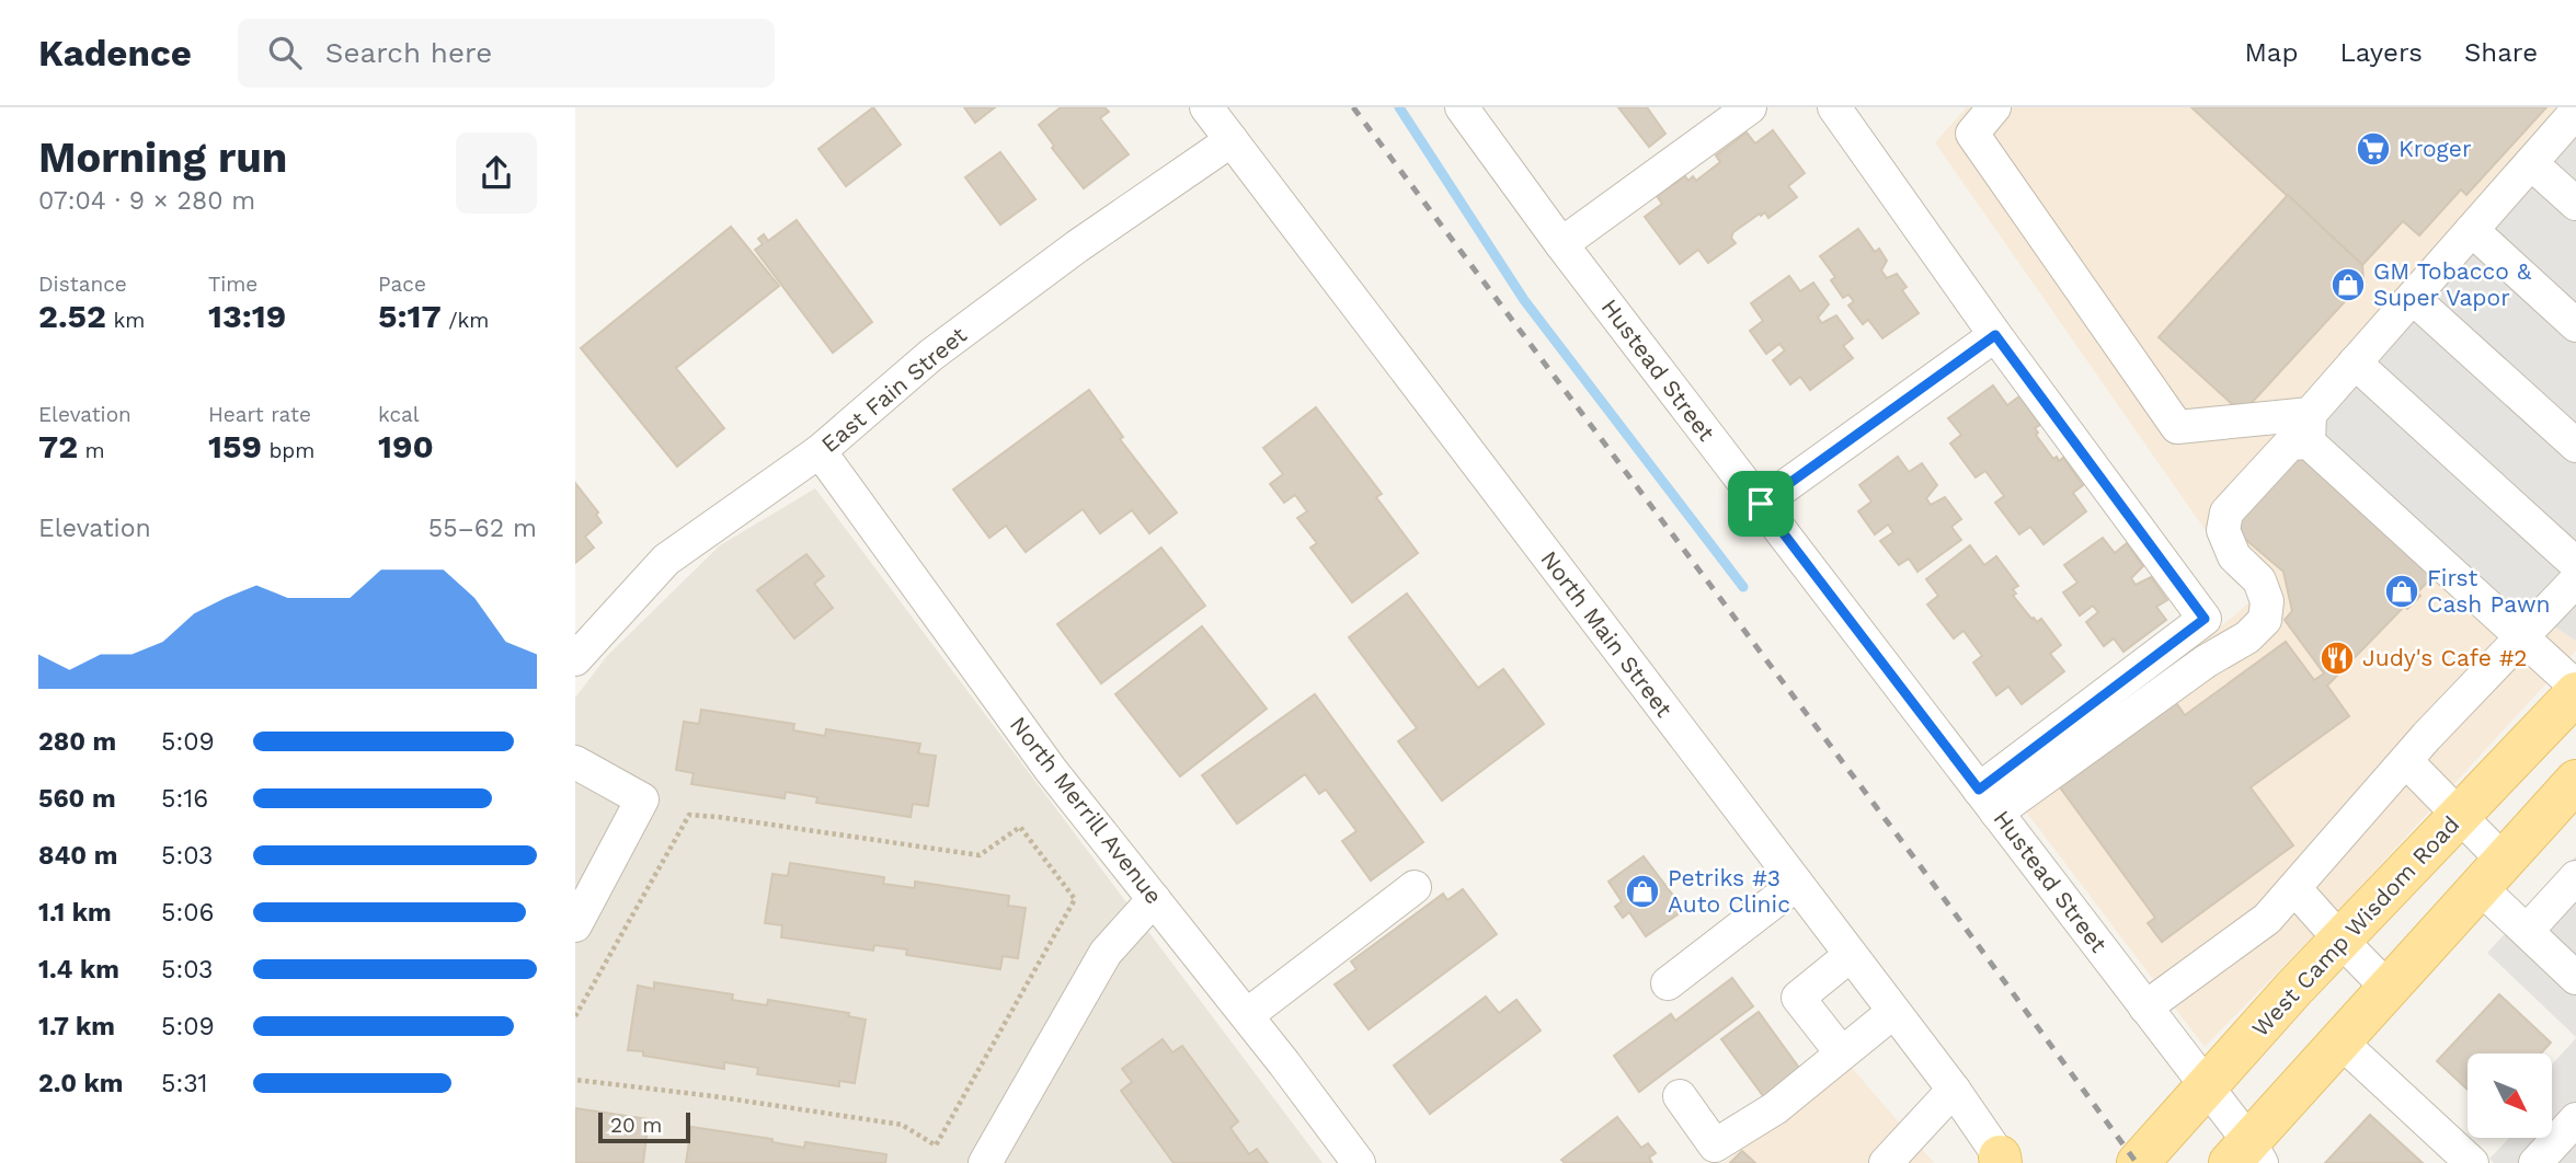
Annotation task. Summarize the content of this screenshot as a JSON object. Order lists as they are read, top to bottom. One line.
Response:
{"streets":{"main road":["West Camp Wisdom Road"],"street":["Hustead Street","East Fain Street","North Main Street","North Merrill Avenue"]},"crossings":[["Hustead Street","West Camp Wisdom Road"],["East Fain Street","North Main Street"],["East Fain Street","North Merrill Avenue"]],"places":{"supermarket":["Kroger"],"shop":["GM Tobacco & Super Vapor","First Cash Pawn","Petriks #3 Auto Clinic"],"restaurant":["Judy's Cafe #2"]},"scale_bar":"20 m","north":"bottom right","page":{"header":"Kadence","search":"Search here","nav":["Map","Layers","Share"],"heading":["Morning run","07:04 · 9 × 280 m"],"stats":[["Distance","2.52 km"],["Time","13:19"],["Pace","5:17 /km"],["Elevation","72 m"],["Heart rate","159 bpm"],["kcal","190"]],"chart":["Elevation","55–62 m"],"list":[{"name":"280 m","note":"5:09"},{"name":"560 m","note":"5:16"},{"name":"840 m","note":"5:03"},{"name":"1.1 km","note":"5:06"},{"name":"1.4 km","note":"5:03"},{"name":"1.7 km","note":"5:09"},{"name":"2.0 km","note":"5:31"}],"scale":"20 m"}}
